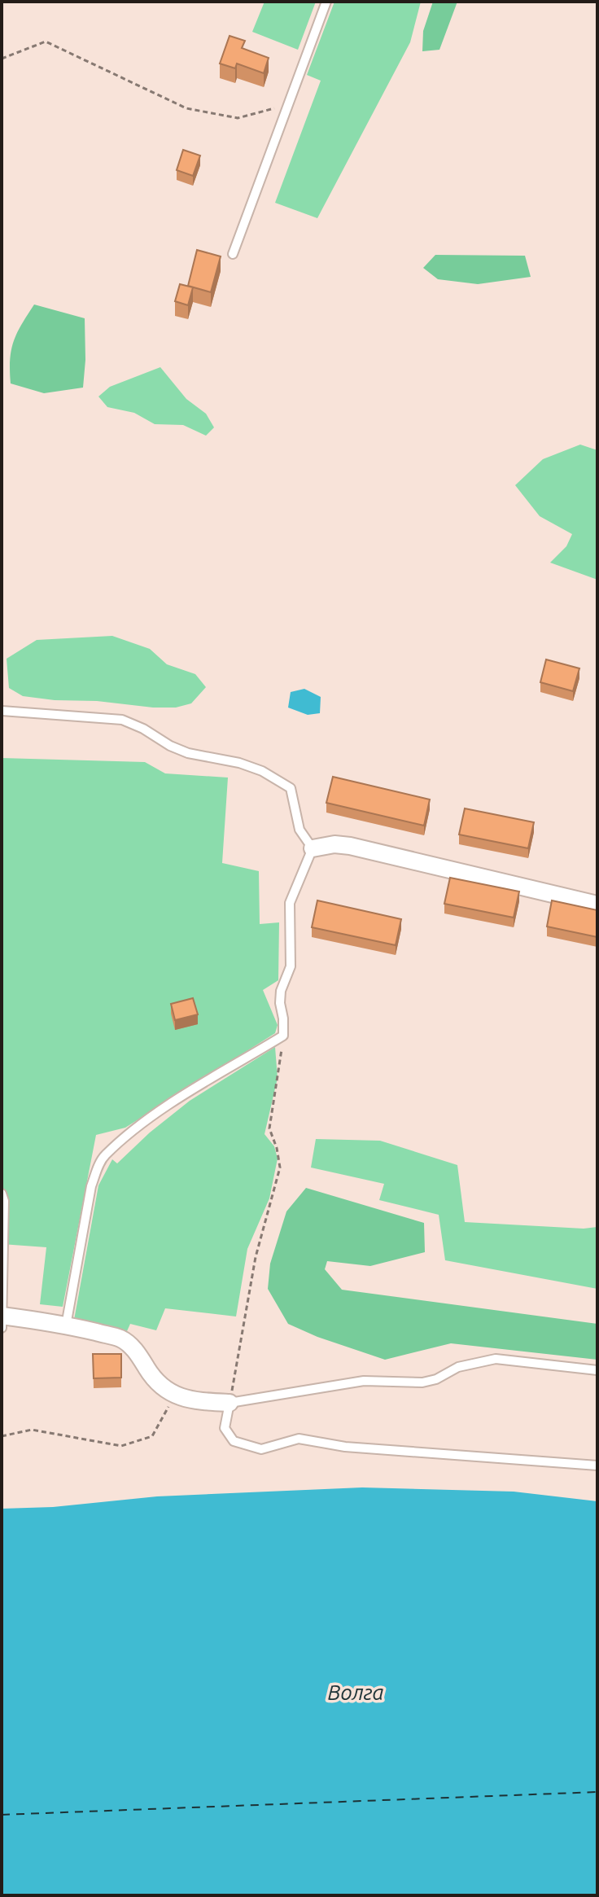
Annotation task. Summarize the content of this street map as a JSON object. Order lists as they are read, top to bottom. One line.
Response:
{"water":["Волга"]}
